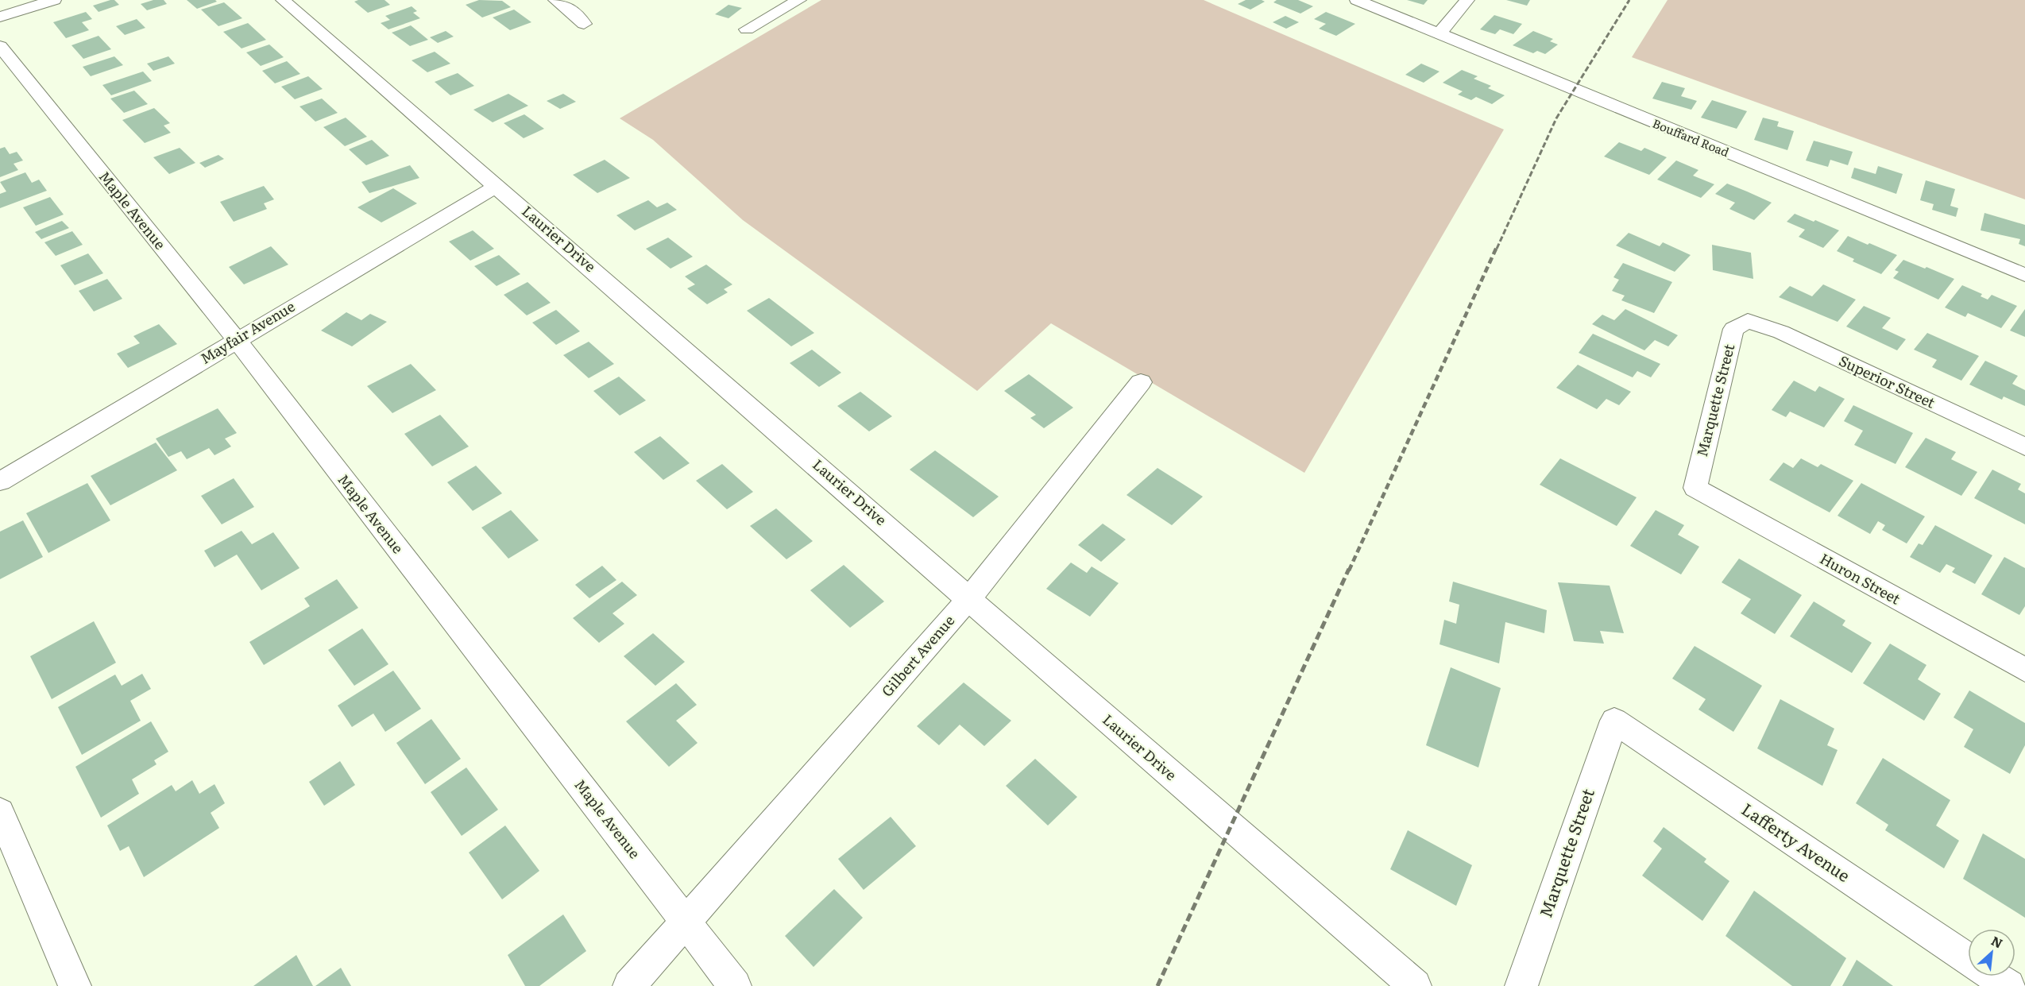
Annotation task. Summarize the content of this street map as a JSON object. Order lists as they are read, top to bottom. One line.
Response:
{"streets":{"street":["Bouffard Road","Maple Avenue","Laurier Drive","Mayfair Avenue","Superior Street","Marquette Street","Huron Street","Gilbert Avenue","Lafferty Avenue"]},"crossings":[["Maple Avenue","Mayfair Avenue"],["Maple Avenue","Gilbert Avenue"],["Laurier Drive","Mayfair Avenue"],["Laurier Drive","Gilbert Avenue"],["Superior Street","Marquette Street"],["Marquette Street","Huron Street"],["Marquette Street","Lafferty Avenue"]],"north":"top right"}
